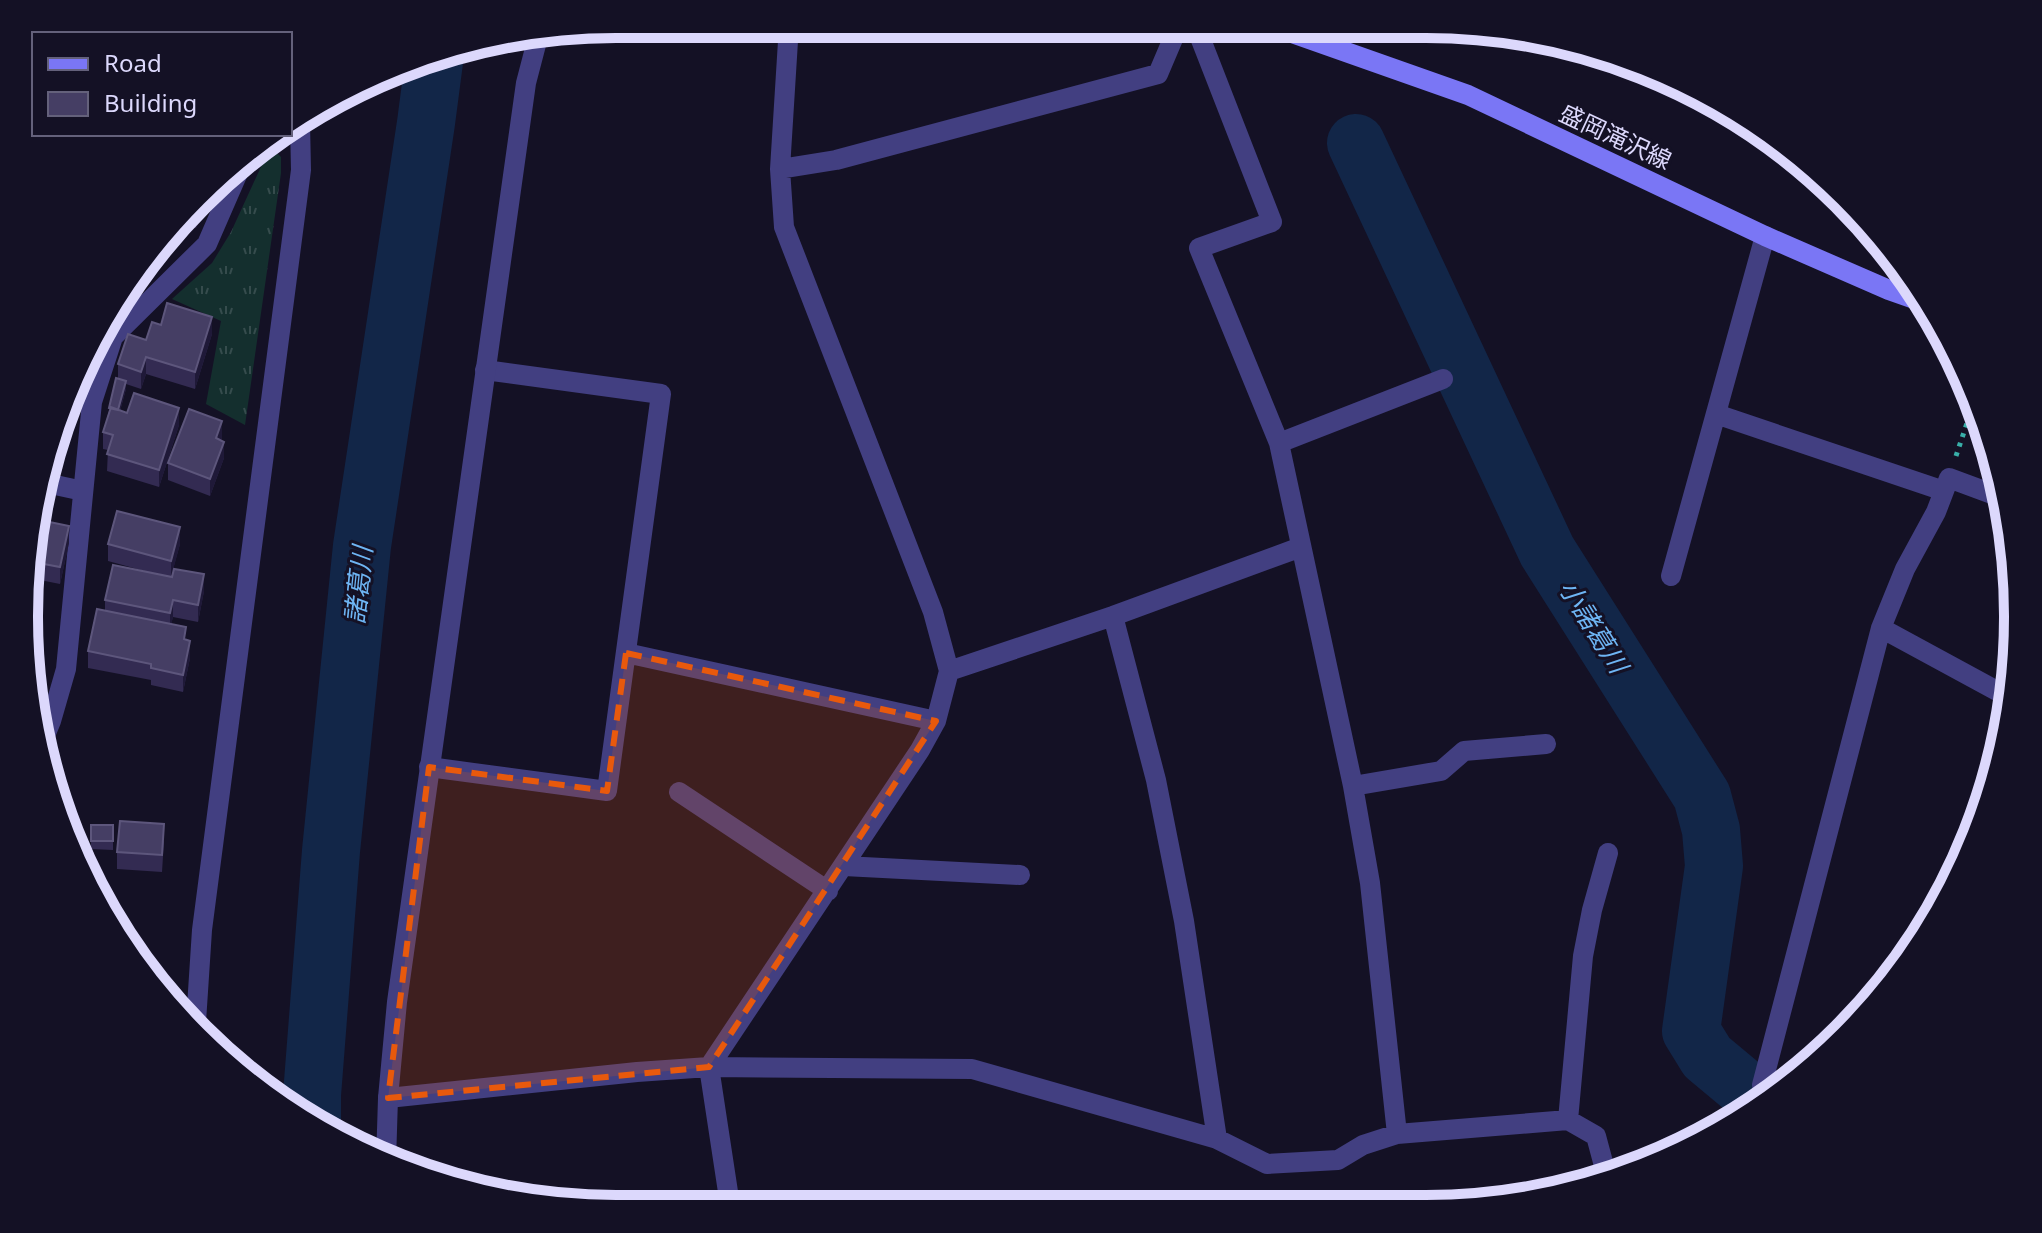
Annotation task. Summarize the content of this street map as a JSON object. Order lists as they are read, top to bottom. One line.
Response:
{"streets":{"main road":["盛岡滝沢線"]},"water":["諸葛川","小諸葛川"],"legend":["Road","Building"]}
